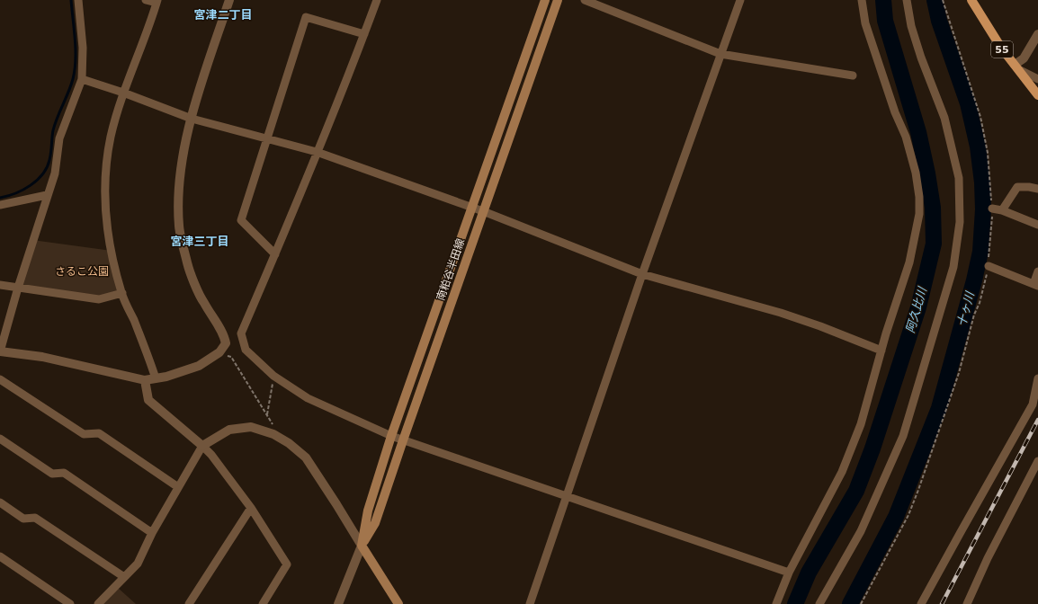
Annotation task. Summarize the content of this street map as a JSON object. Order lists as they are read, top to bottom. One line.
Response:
{"streets":{"main road":["55","南粕谷半田線"]},"districts":["宮津二丁目","宮津三丁目"],"water":["十ヶ川","阿久比川"],"parks":["さるこ公園"]}
